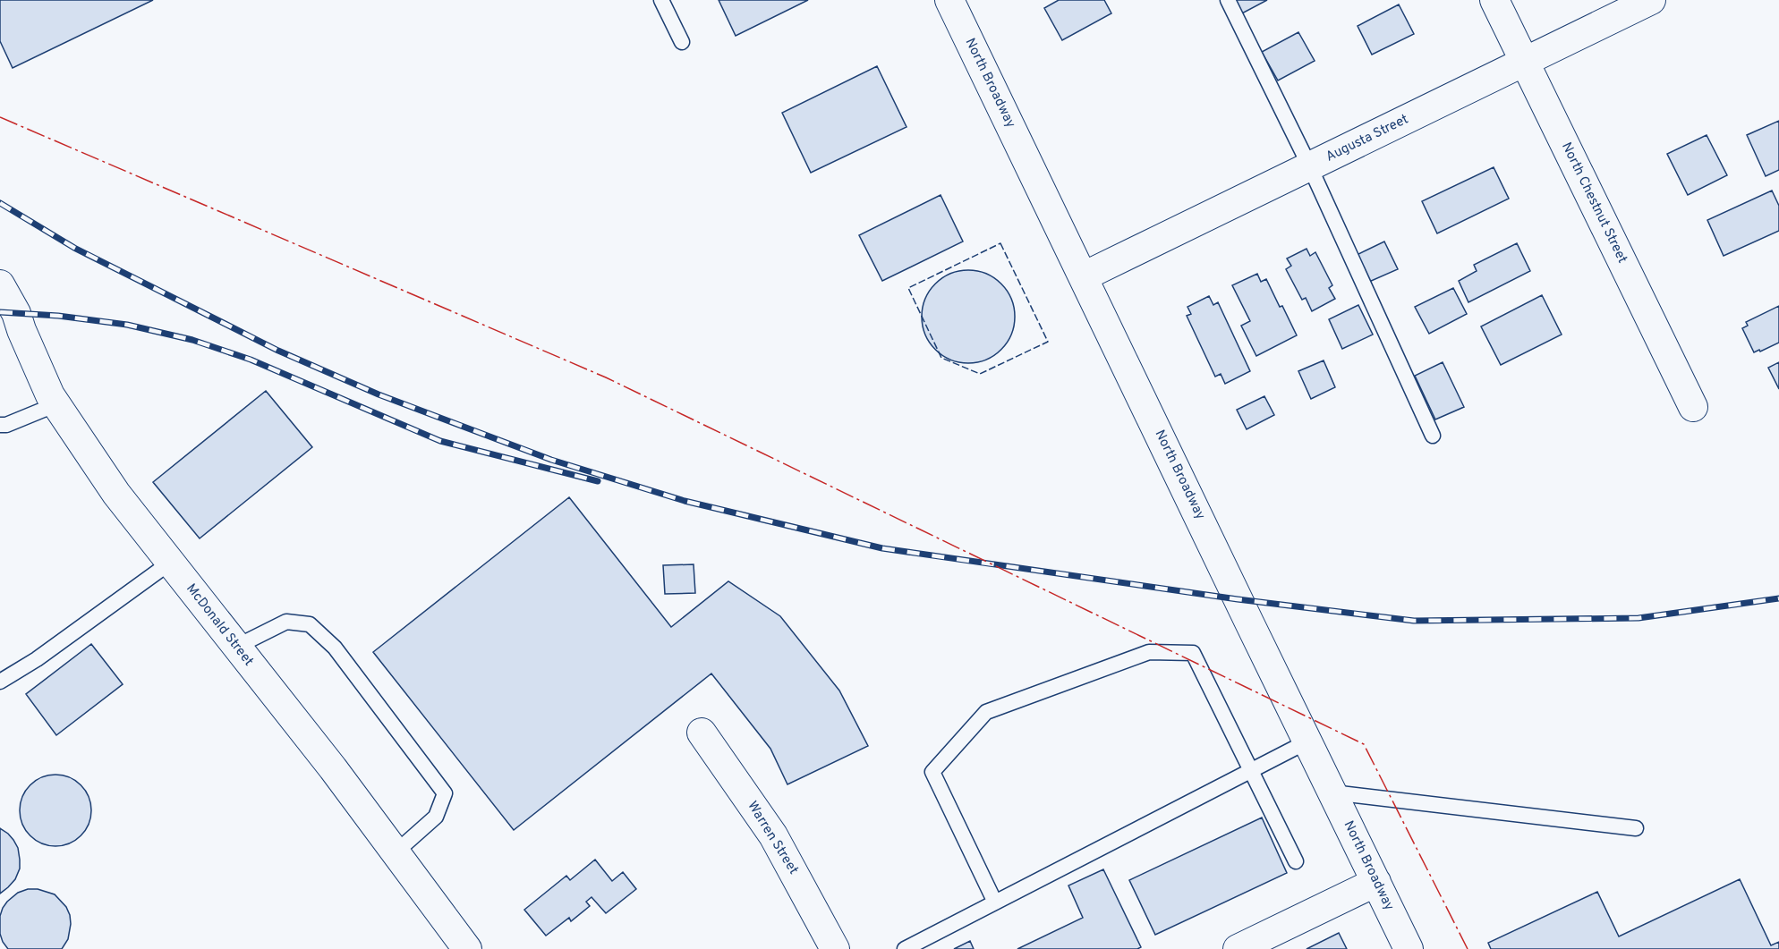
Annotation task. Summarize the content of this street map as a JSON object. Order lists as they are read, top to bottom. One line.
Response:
{"streets":{"street":["North Broadway","Augusta Street","North Chestnut Street","McDonald Street","Warren Street"]},"crossings":[["North Broadway","Augusta Street"],["Augusta Street","North Chestnut Street"]]}
